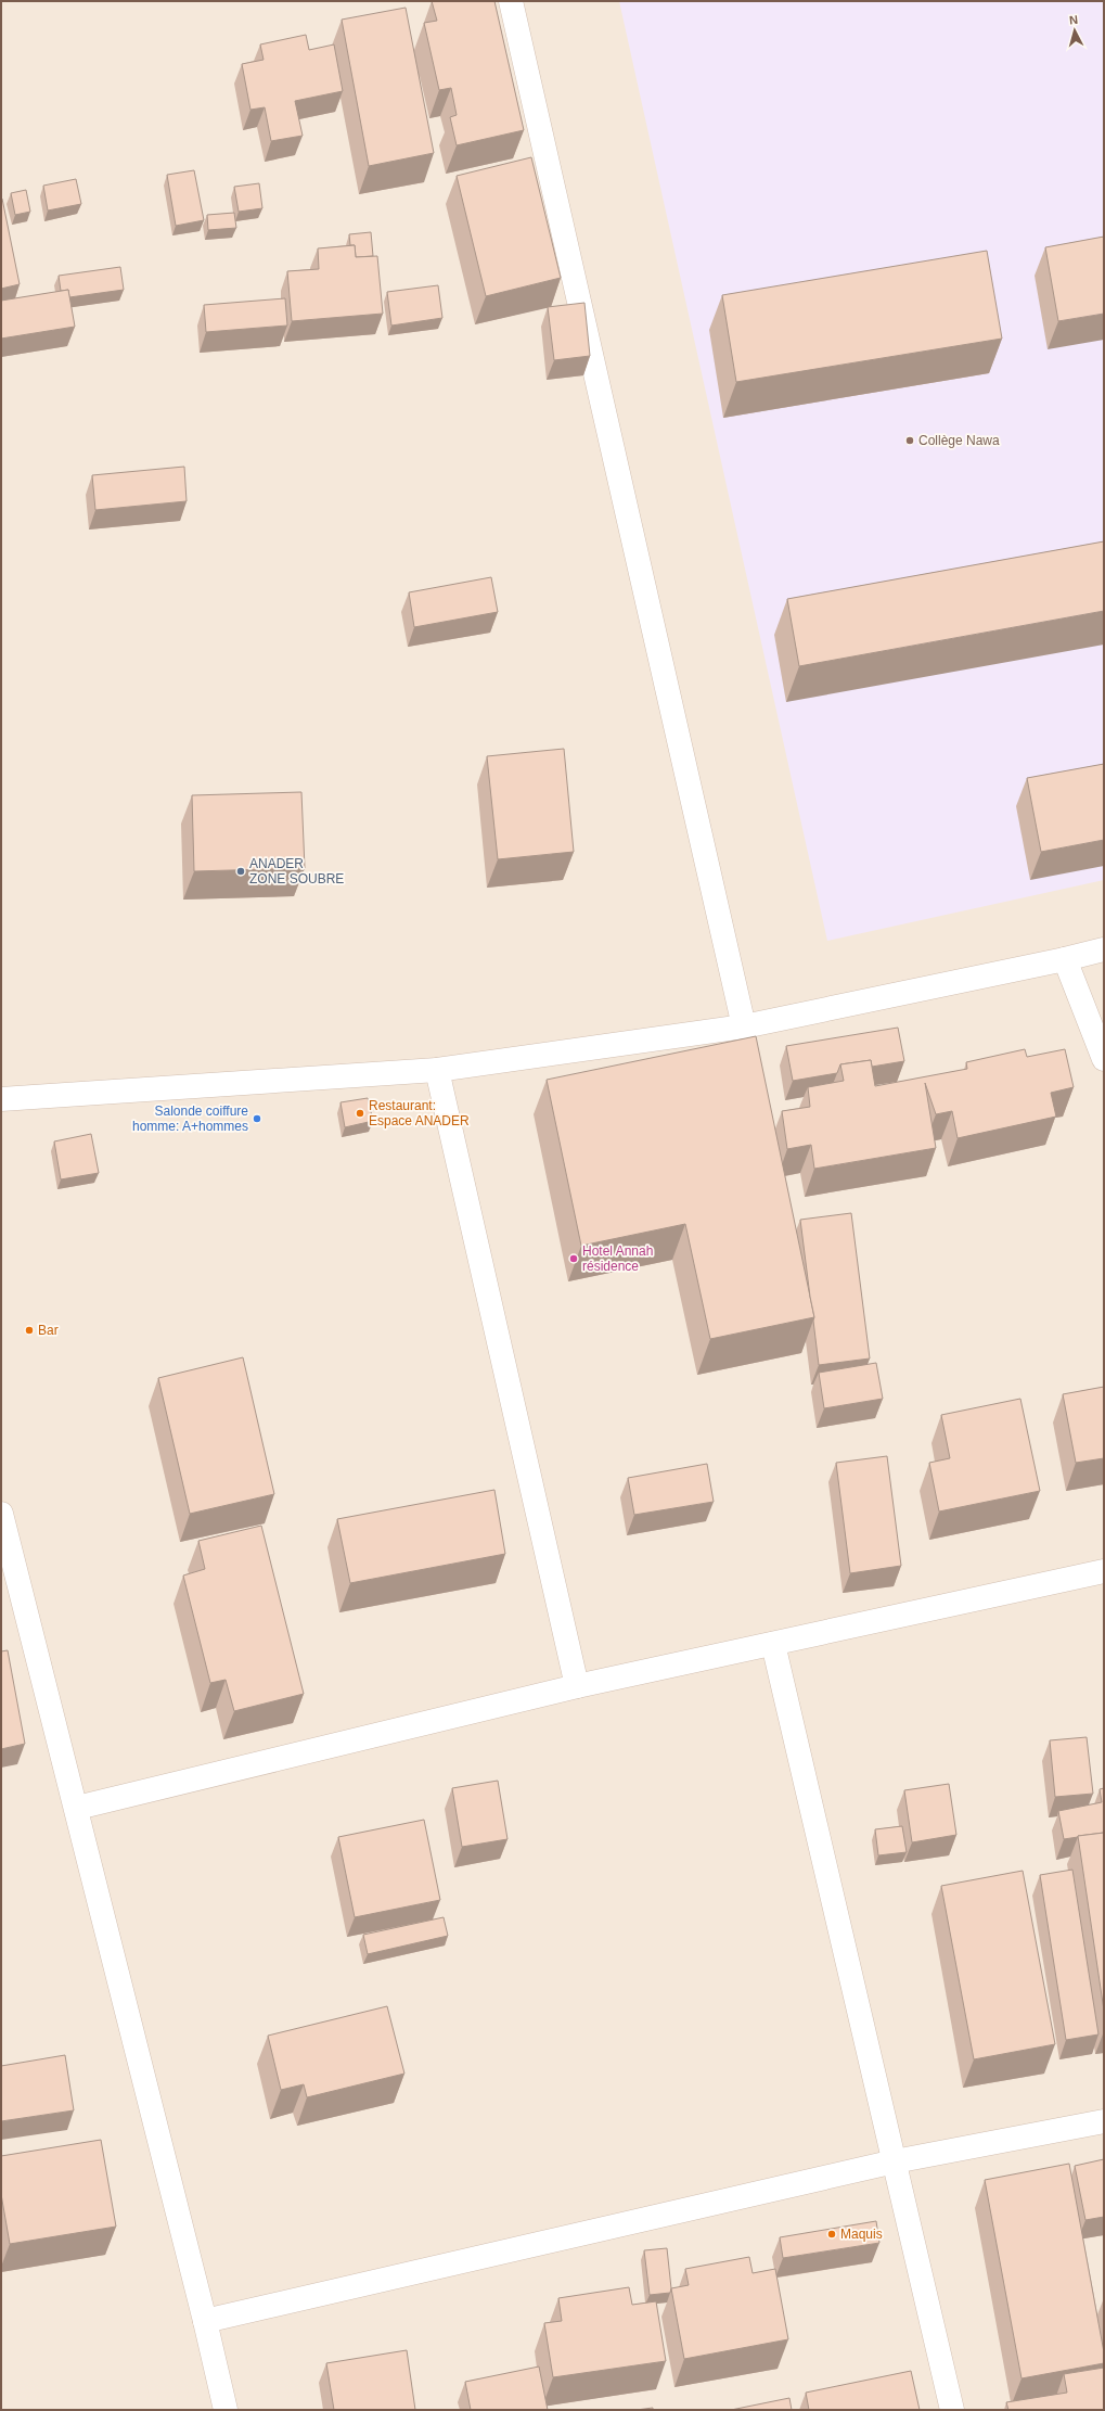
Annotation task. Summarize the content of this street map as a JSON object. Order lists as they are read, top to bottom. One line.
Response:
{"places":["Collège Nawa","ANADER ZONE SOUBRE","Restaurant: Espace ANADER","Salonde coiffure homme: A+hommes","Hotel Annah résidence","Bar","Maquis"],"north":"top"}
